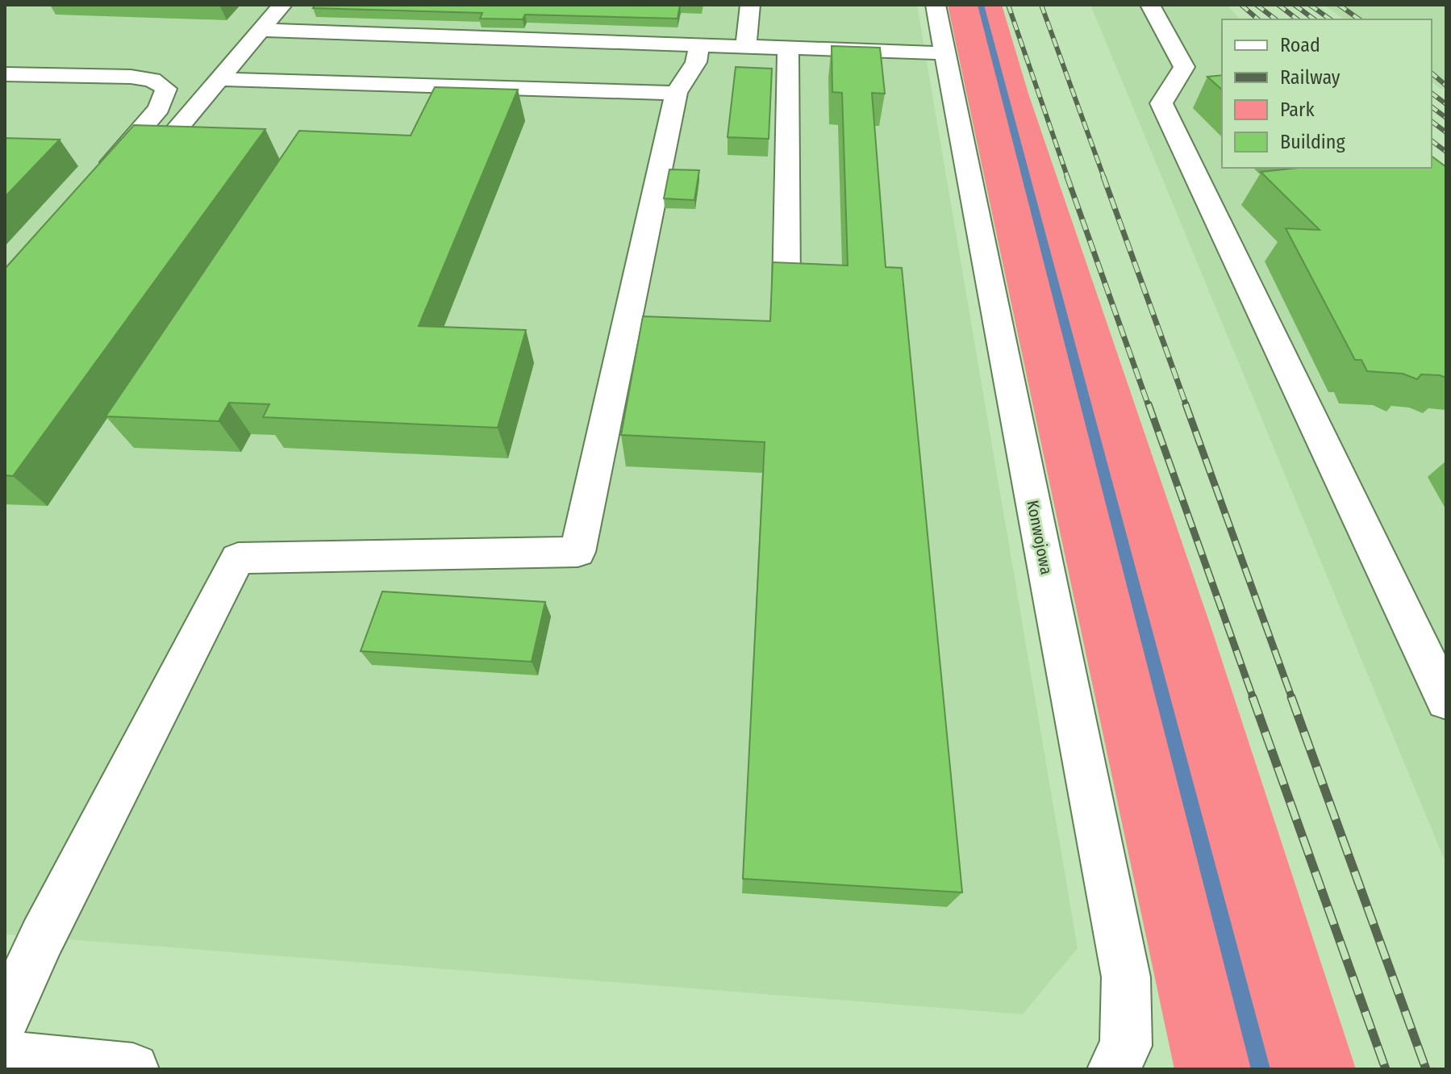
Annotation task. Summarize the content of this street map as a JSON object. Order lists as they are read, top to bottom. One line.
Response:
{"streets":{"street":["Konwojowa"]},"legend":["Road","Railway","Park","Building"]}
